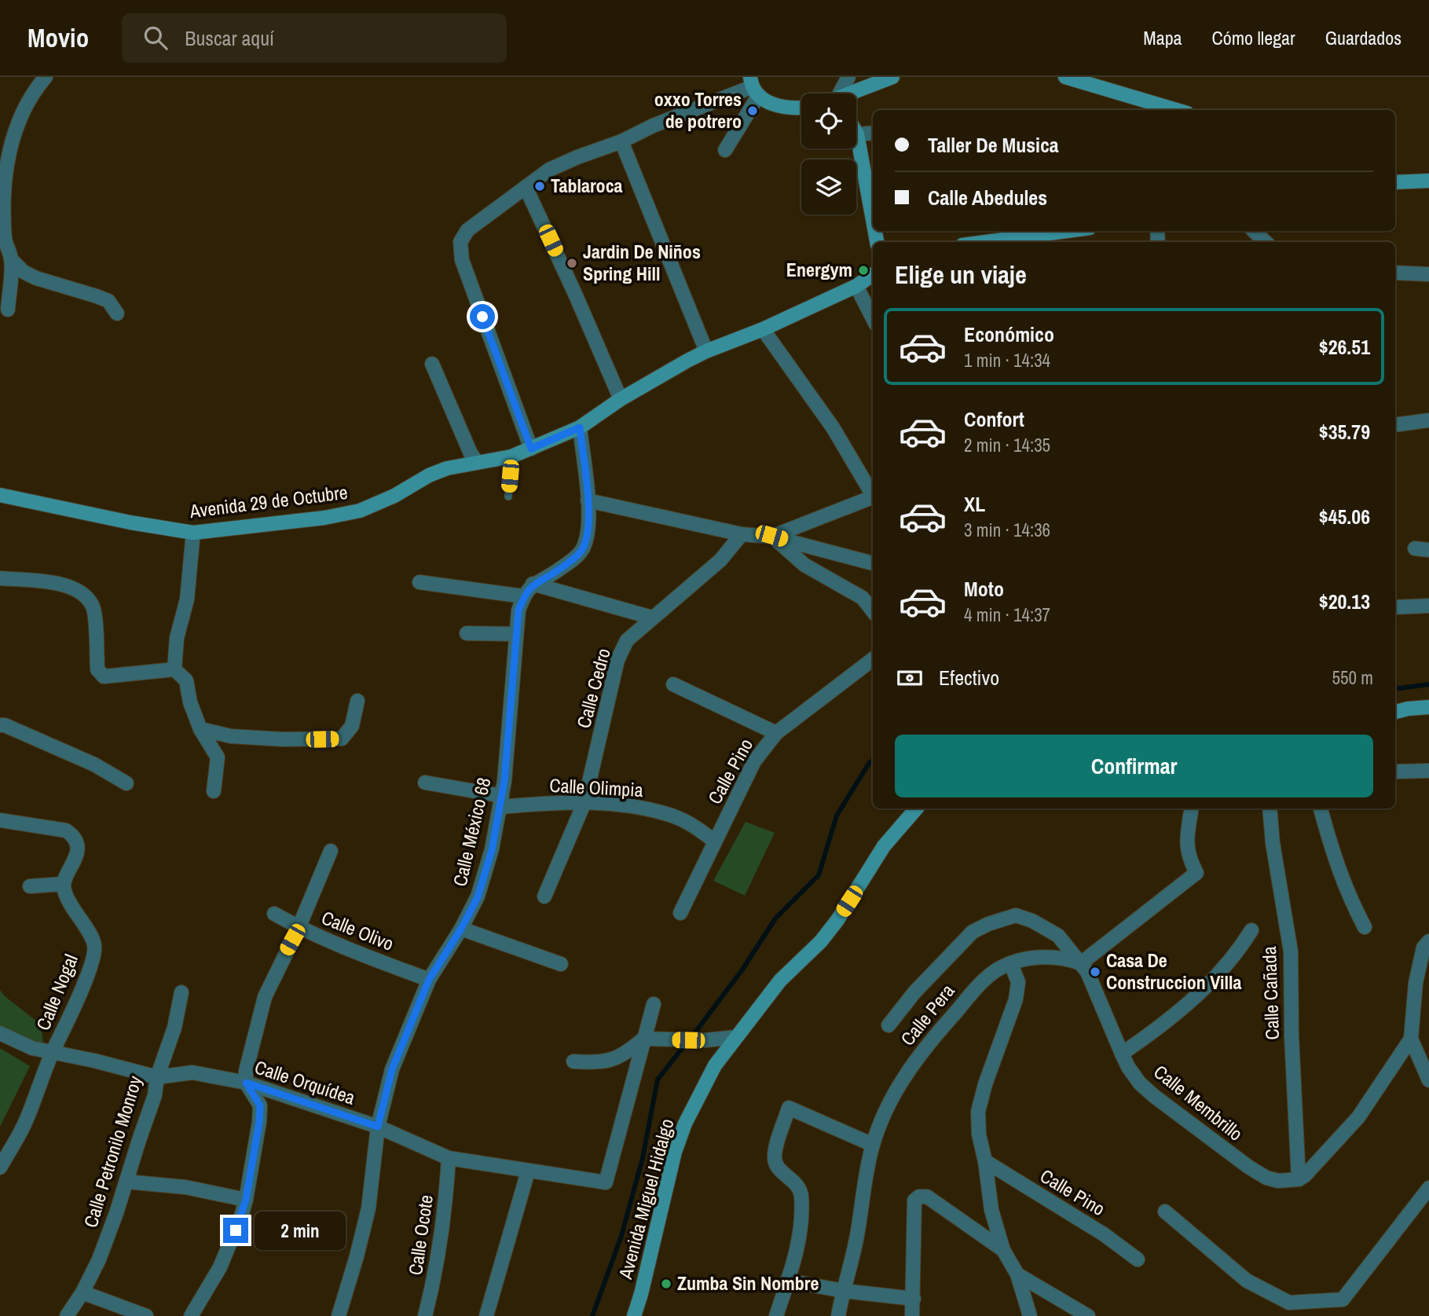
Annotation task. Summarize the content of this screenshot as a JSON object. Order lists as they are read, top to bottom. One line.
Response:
{"streets":{"street":["Avenida 29 de Octubre","Calle Cedro","Calle Pino","Calle Olimpia","Calle México 68","Calle Olivo","Calle Nogal","Calle Cañada","Calle Pera","Calle Orquídea","Calle Membrillo","Calle Petronilo Monroy","Avenida Miguel Hidalgo","Calle Ocote"]},"crossings":[["Avenida 29 de Octubre","Calle México 68"],["Calle Cedro","Calle Olimpia"],["Calle Pino","Calle Olimpia"],["Calle Olimpia","Calle México 68"],["Calle México 68","Calle Olivo"],["Calle México 68","Calle Orquídea"],["Calle Nogal","Calle Orquídea"],["Calle Cañada","Calle Membrillo"],["Calle Pera","Calle Membrillo"],["Calle Orquídea","Calle Petronilo Monroy"],["Calle Orquídea","Calle Ocote"]],"places":["oxxo Torres de potrero","Tablaroca","Jardin De Niños Spring Hill","Energym","Casa De Construccion Villa","Zumba Sin Nombre"],"page":{"header":"Movio","search":"Buscar aquí","nav":["Mapa","Cómo llegar","Guardados"],"banner":["Taller De Musica","Calle Abedules"],"heading":"Elige un viaje","list":[{"name":"Económico","note":"1 min · 14:34","value":"$26.51"},{"name":"Confort","note":"2 min · 14:35","value":"$35.79"},{"name":"XL","note":"3 min · 14:36","value":"$45.06"},{"name":"Moto","note":"4 min · 14:37","value":"$20.13"}],"pay":["Efectivo","550 m"],"buttons":"Confirmar","bubble":"2 min"}}
